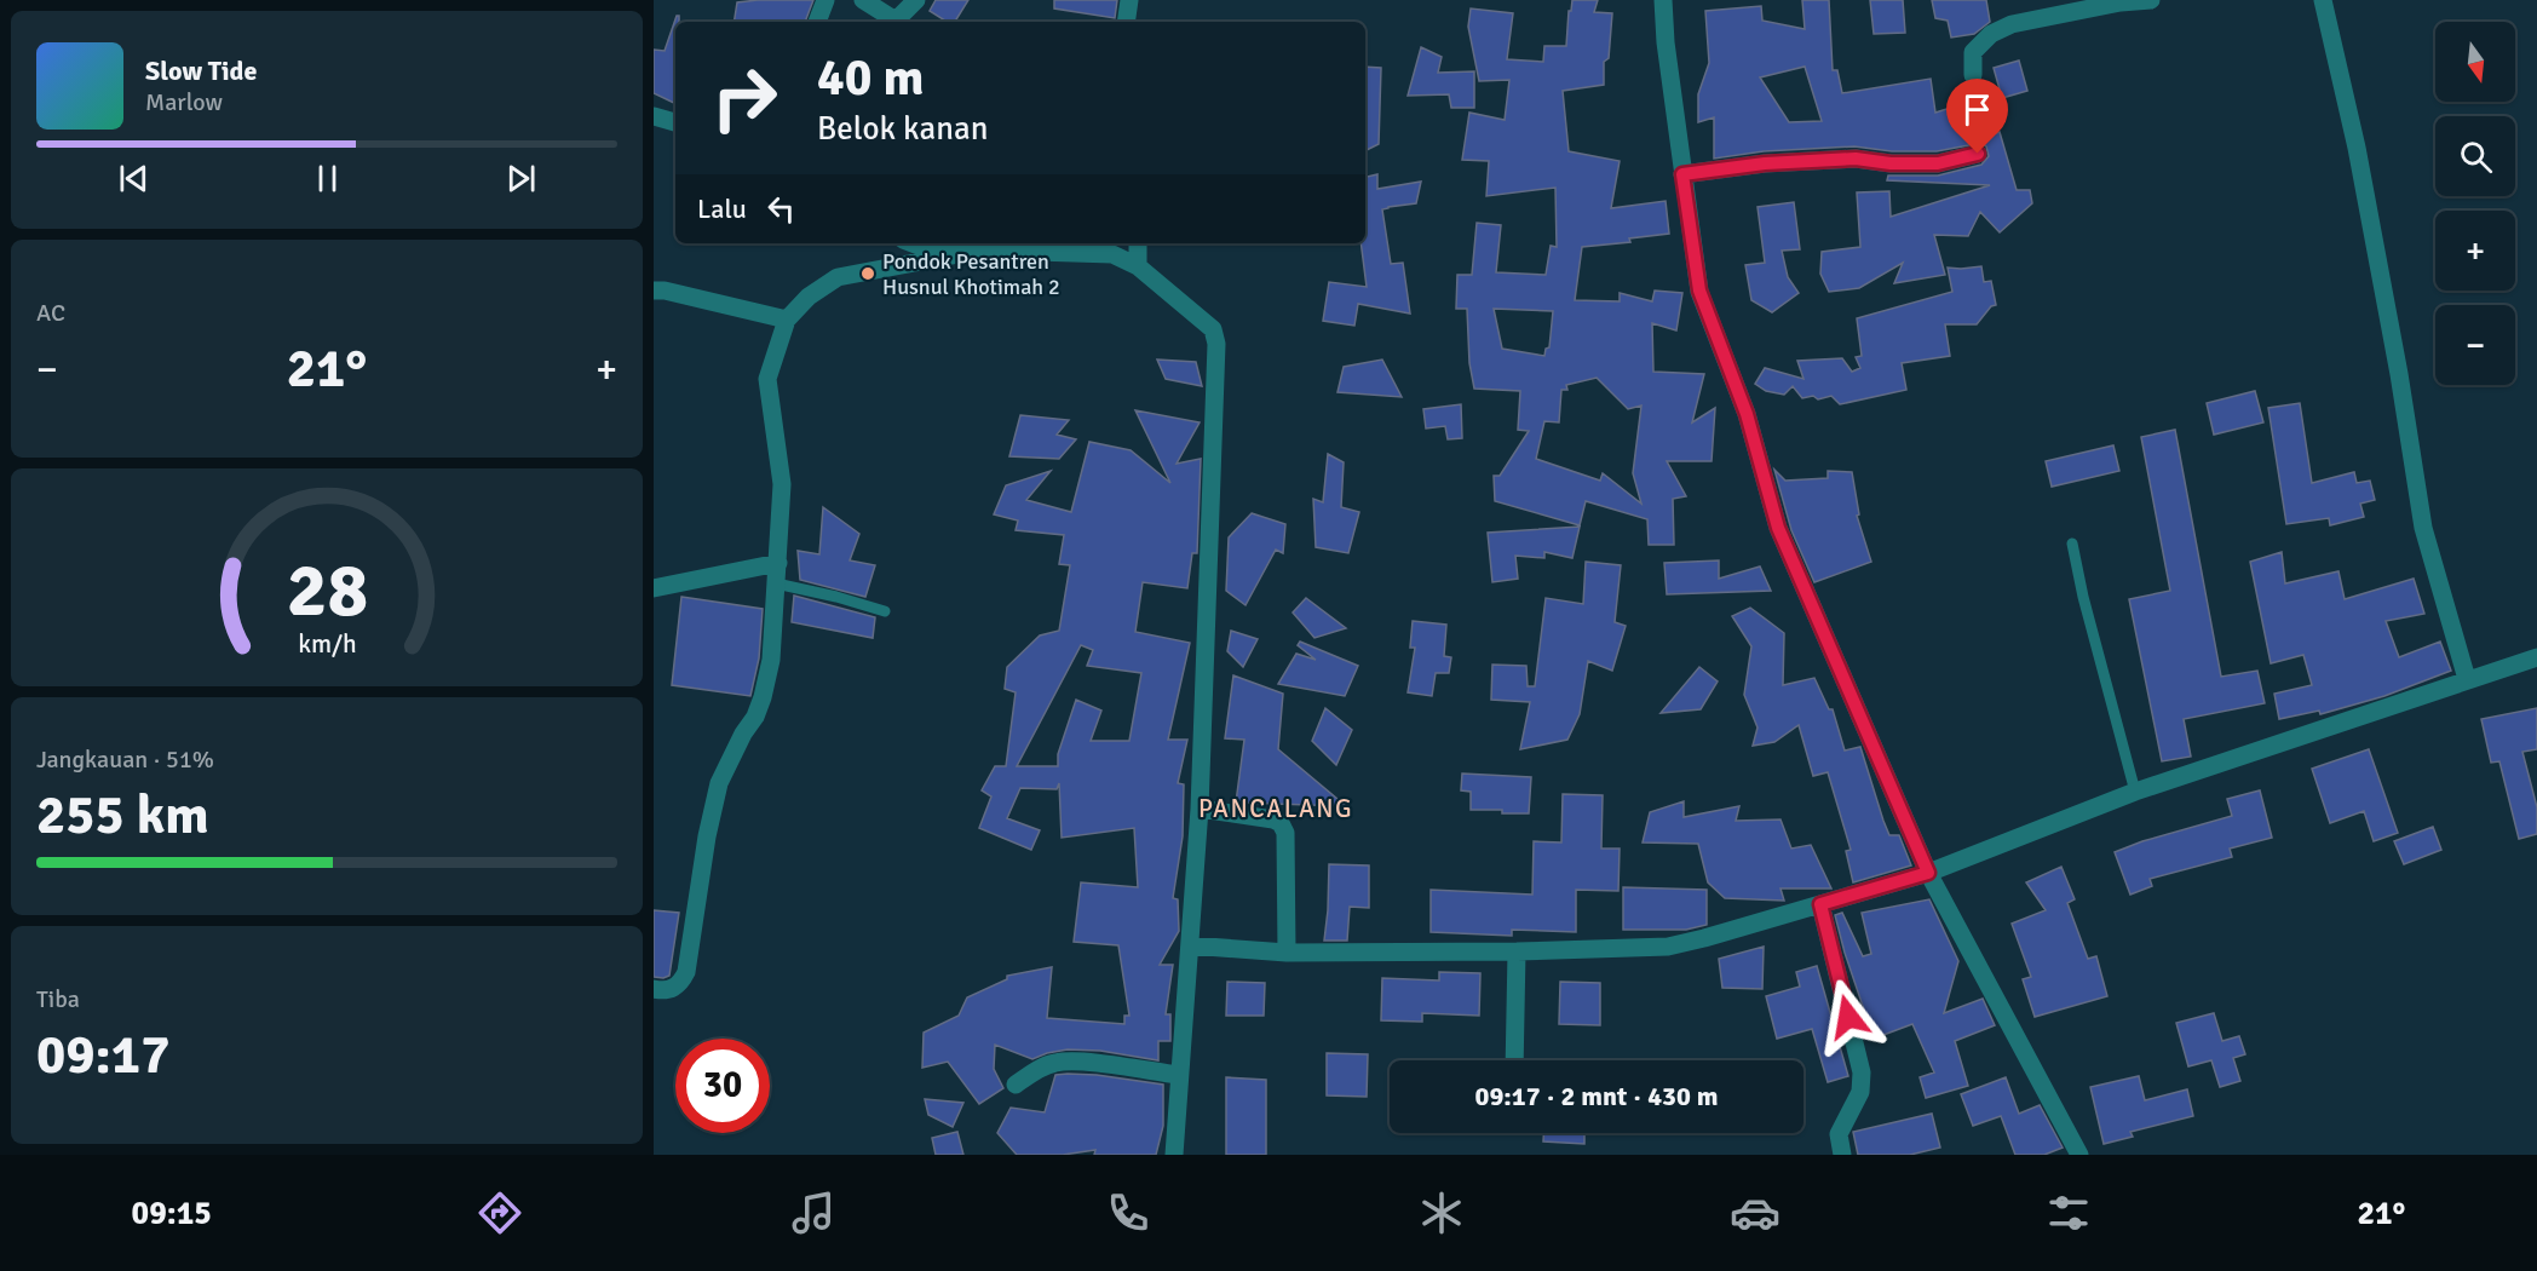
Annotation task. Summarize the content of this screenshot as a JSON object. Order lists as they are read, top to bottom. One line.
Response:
{"districts":["PANCALANG"],"places":["Pondok Pesantren Husnul Khotimah 2"],"north":"bottom","page":{"map_buttons":["+","−"],"turn":["40 m","Belok kanan"],"song":["Slow Tide","Marlow"],"then":"Lalu","tile":["AC",["Jangkauan · 51%","255 km"],["Tiba","09:17"]],"heat":["−","21°","+"],"limit":"30","trip":"09:17 · 2 mnt · 430 m","tabs":["09:15","21°"],"gauge":["28","km/h"]}}
